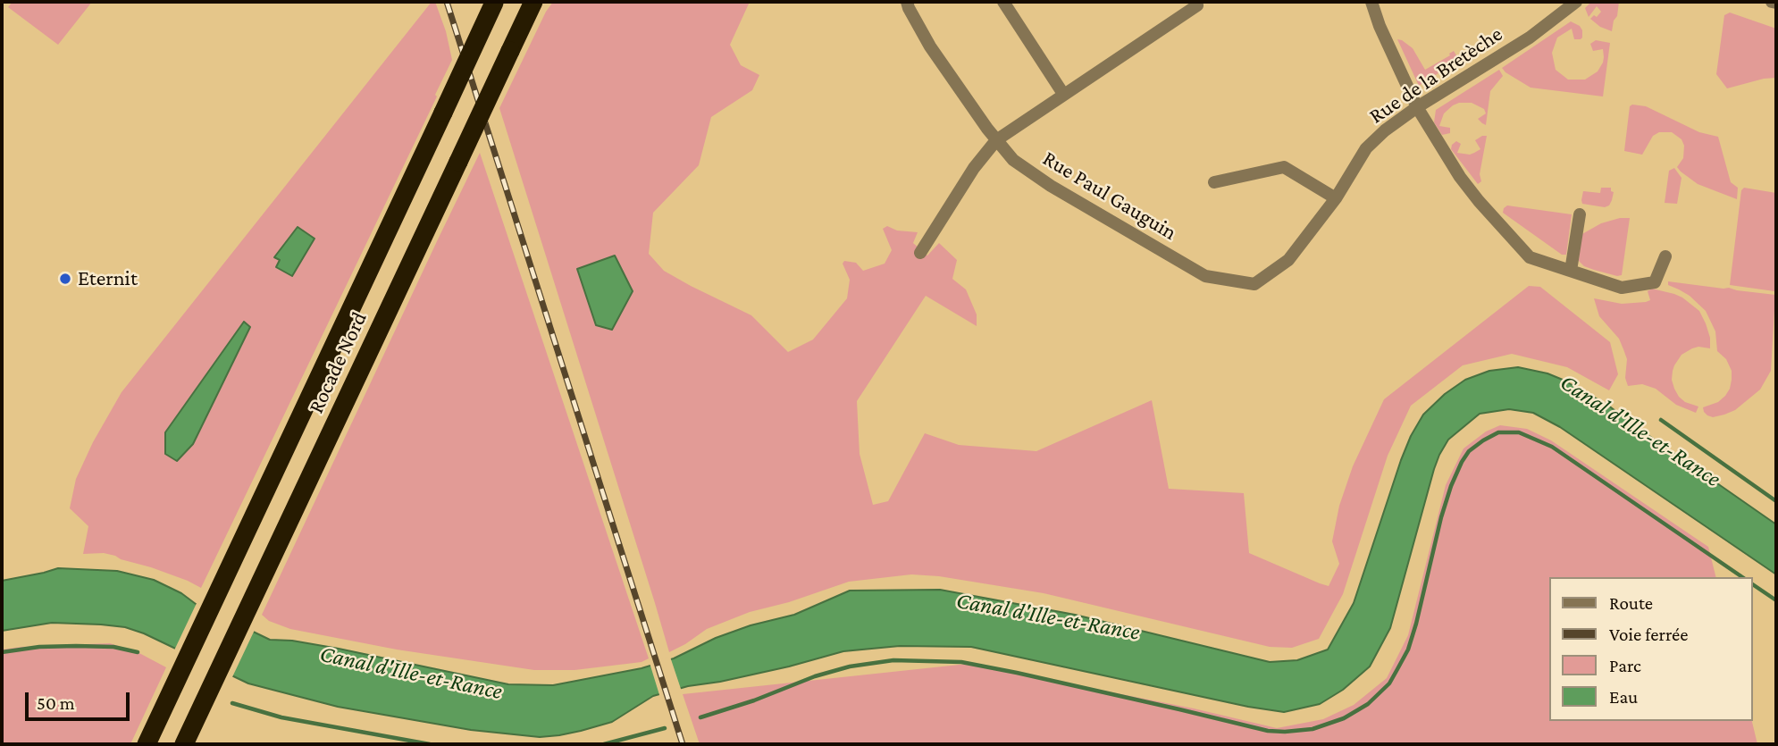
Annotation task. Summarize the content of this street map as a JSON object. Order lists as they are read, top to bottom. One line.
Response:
{"streets":{"highway":["Rocade Nord"],"street":["Rue de la Bretèche","Rue Paul Gauguin"]},"crossings":[["Rue de la Bretèche","Rue Paul Gauguin"]],"water":["Canal d'Ille-et-Rance"],"places":["Eternit"],"legend":["Route","Voie ferrée","Parc","Eau"],"scale_bar":"50 m"}
